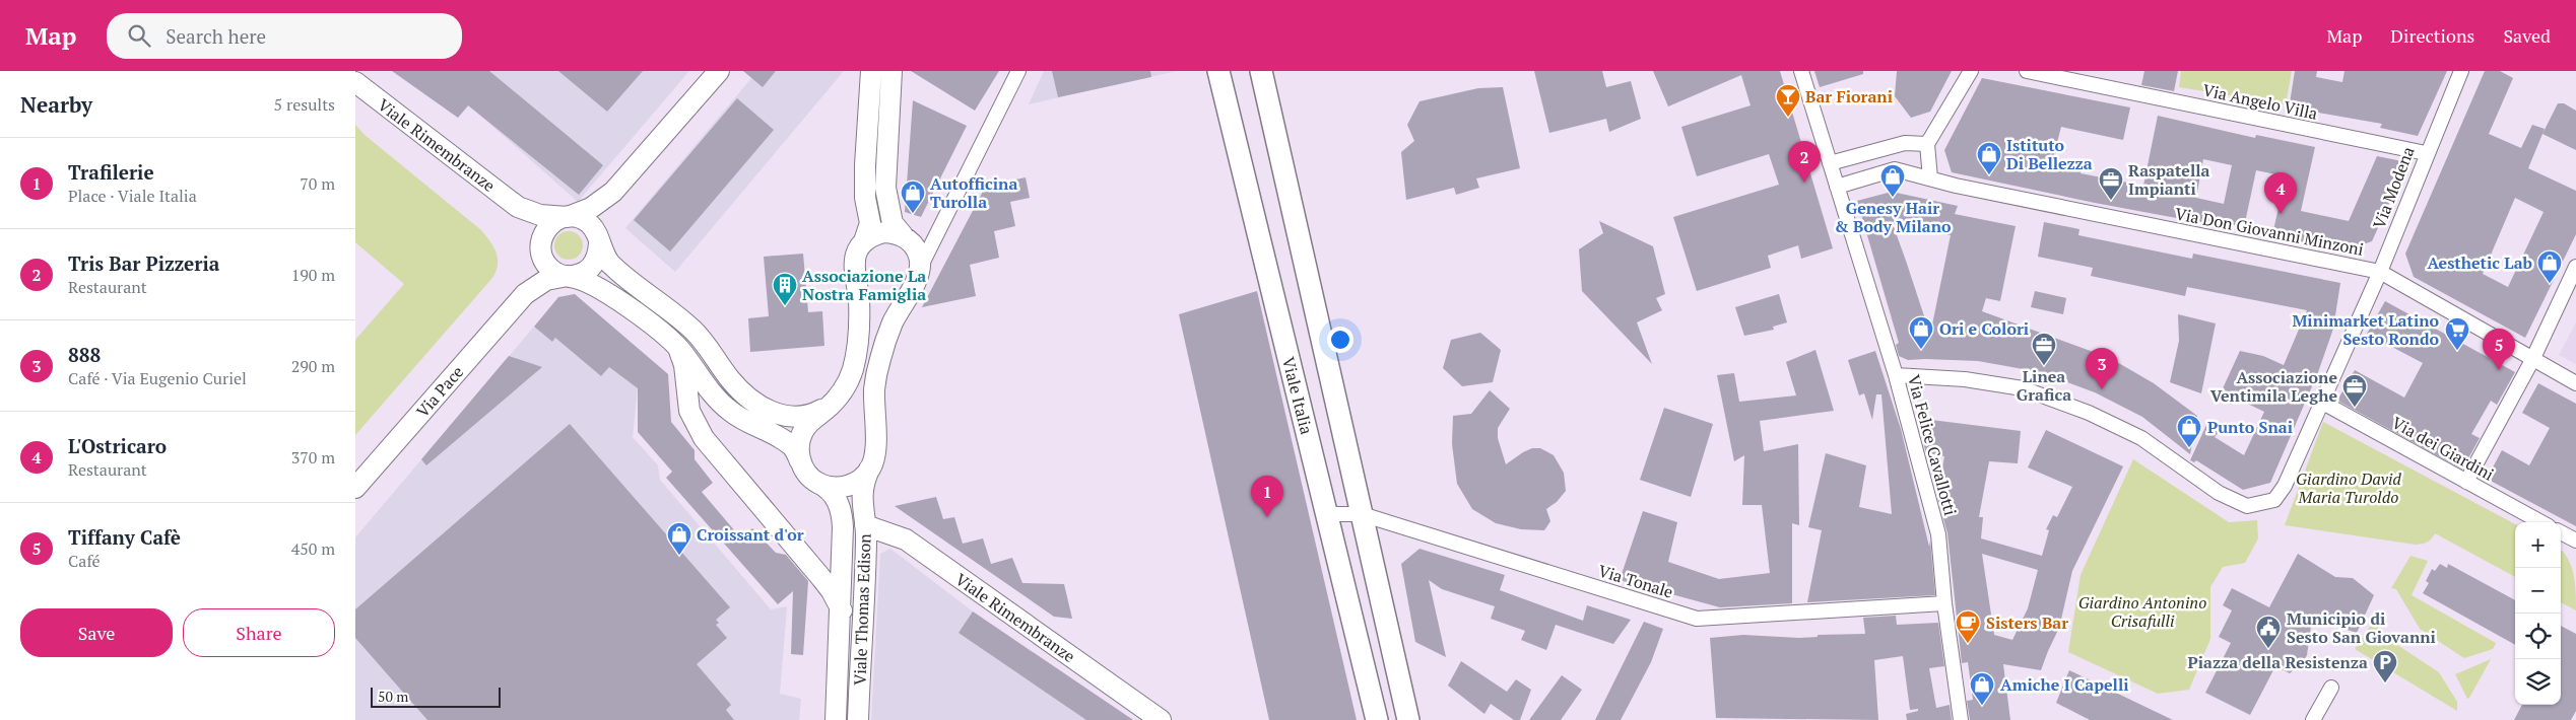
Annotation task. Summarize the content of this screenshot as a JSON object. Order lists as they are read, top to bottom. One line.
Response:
{"streets":{"main road":["Viale Italia"],"street":["Via Angelo Villa","Viale Rimembranze","Via Modena","Via Don Giovanni Minzoni","Via Pace","Via Felice Cavallotti","Via dei Giardini","Via Tonale","Viale Thomas Edison"]},"crossings":[["Via Angelo Villa","Via Modena"],["Viale Rimembranze","Via Pace"],["Viale Rimembranze","Viale Thomas Edison"],["Via Modena","Via Don Giovanni Minzoni"],["Via Modena","Via Felice Cavallotti"],["Via Modena","Via dei Giardini"],["Via Don Giovanni Minzoni","Via Felice Cavallotti"],["Viale Italia","Via Tonale"],["Via Felice Cavallotti","Via Tonale"]],"parks":["Giardino David Maria Turoldo","Giardino Antonino Crisafulli"],"places":{"bar":["Bar Fiorani"],"shop":["Istituto Di Bellezza","Genesy Hair & Body Milano","Autofficina Turolla","Aesthetic Lab","Ori e Colori","Punto Snai","Croissant d'or","Amiche I Capelli"],"office":["Raspatella Impianti","Linea Grafica","Associazione Ventimila Leghe"],"building":["Associazione La Nostra Famiglia"],"supermarket":["Minimarket Latino Sesto Rondo"],"cafe":["Sisters Bar"],"public building":["Municipio di Sesto San Giovanni"],"parking":["Piazza della Resistenza"]},"scale_bar":"50 m","page":{"header":"Map","search":"Search here","nav":["Map","Directions","Saved"],"heading":["Nearby","5 results"],"list":[{"mark":"1","name":"Trafilerie","note":"Place · Viale Italia","value":"70 m"},{"mark":"2","name":"Tris Bar Pizzeria","note":"Restaurant","value":"190 m"},{"mark":"3","name":"888","note":"Café · Via Eugenio Curiel","value":"290 m"},{"mark":"4","name":"L'Ostricaro","note":"Restaurant","value":"370 m"},{"mark":"5","name":"Tiffany Cafè","note":"Café","value":"450 m"}],"pins":["2","4","5","3","1"],"map_buttons":["+","−"],"buttons":["Save","Share"],"scale":"50 m"}}
